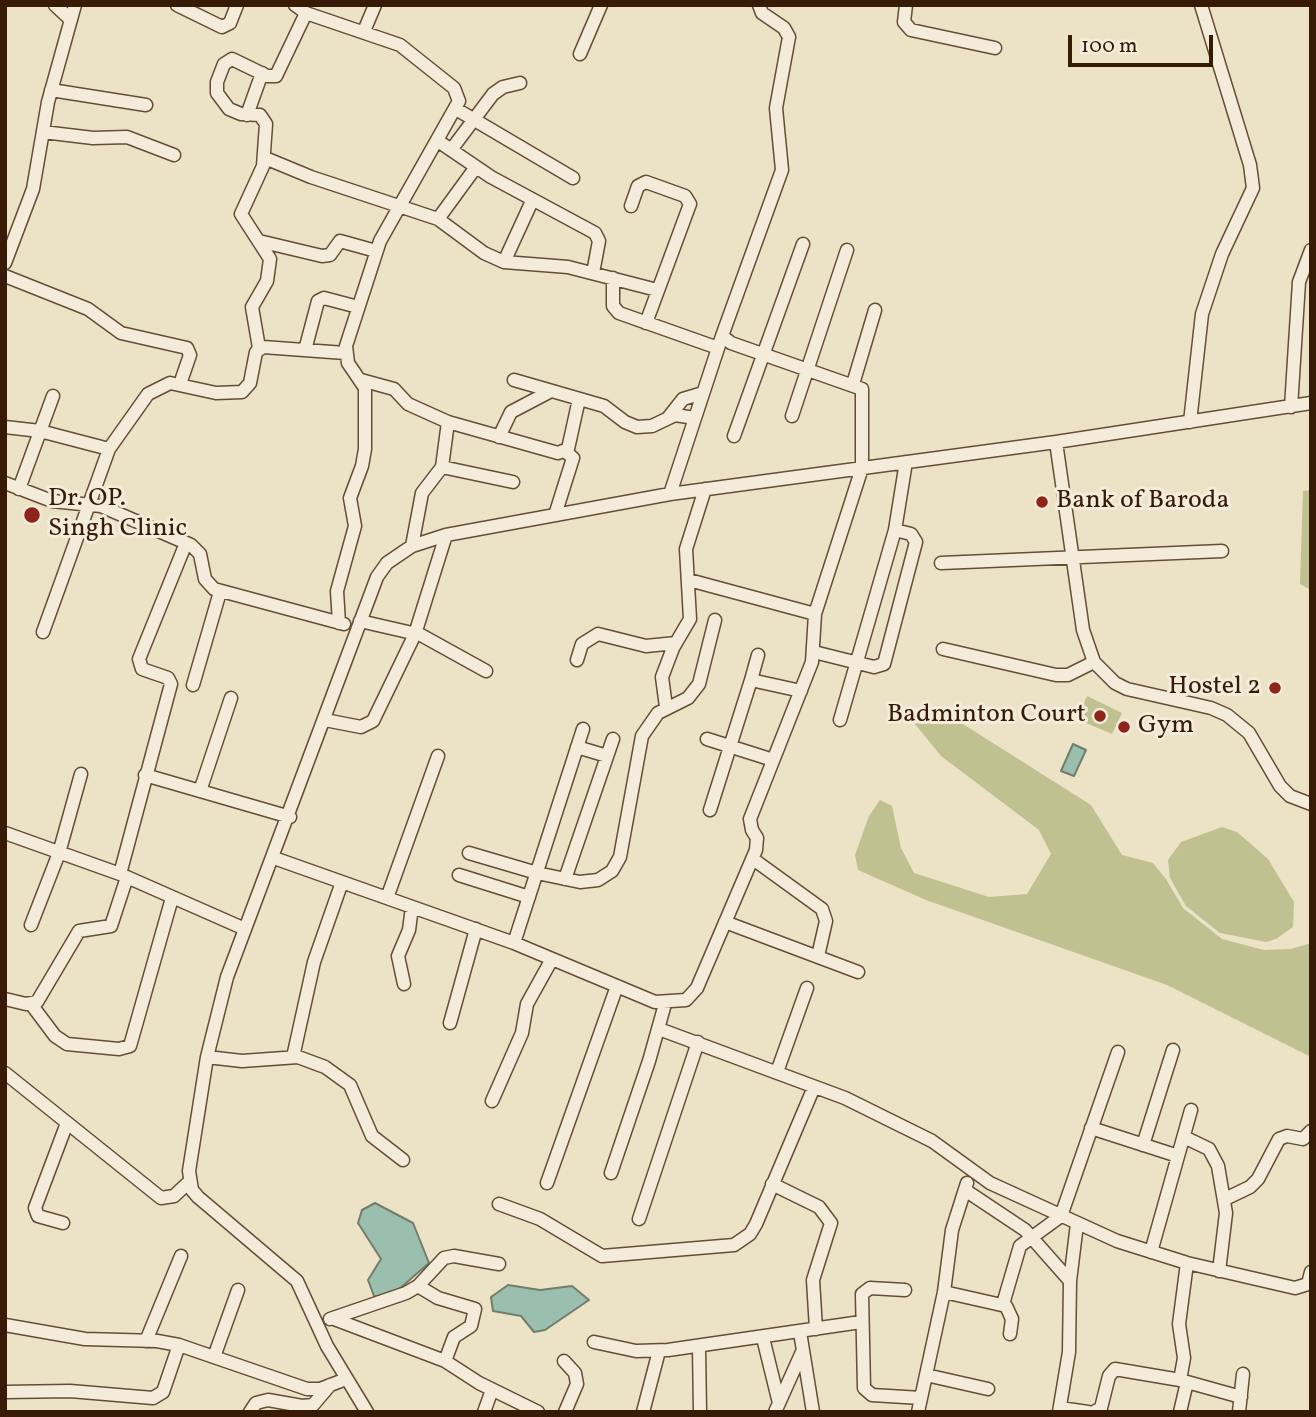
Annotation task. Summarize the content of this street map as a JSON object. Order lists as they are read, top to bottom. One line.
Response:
{"places":["Bank of Baroda","Dr. OP. Singh Clinic","Hostel 2","Badminton Court","Gym"],"scale_bar":"100 m"}
